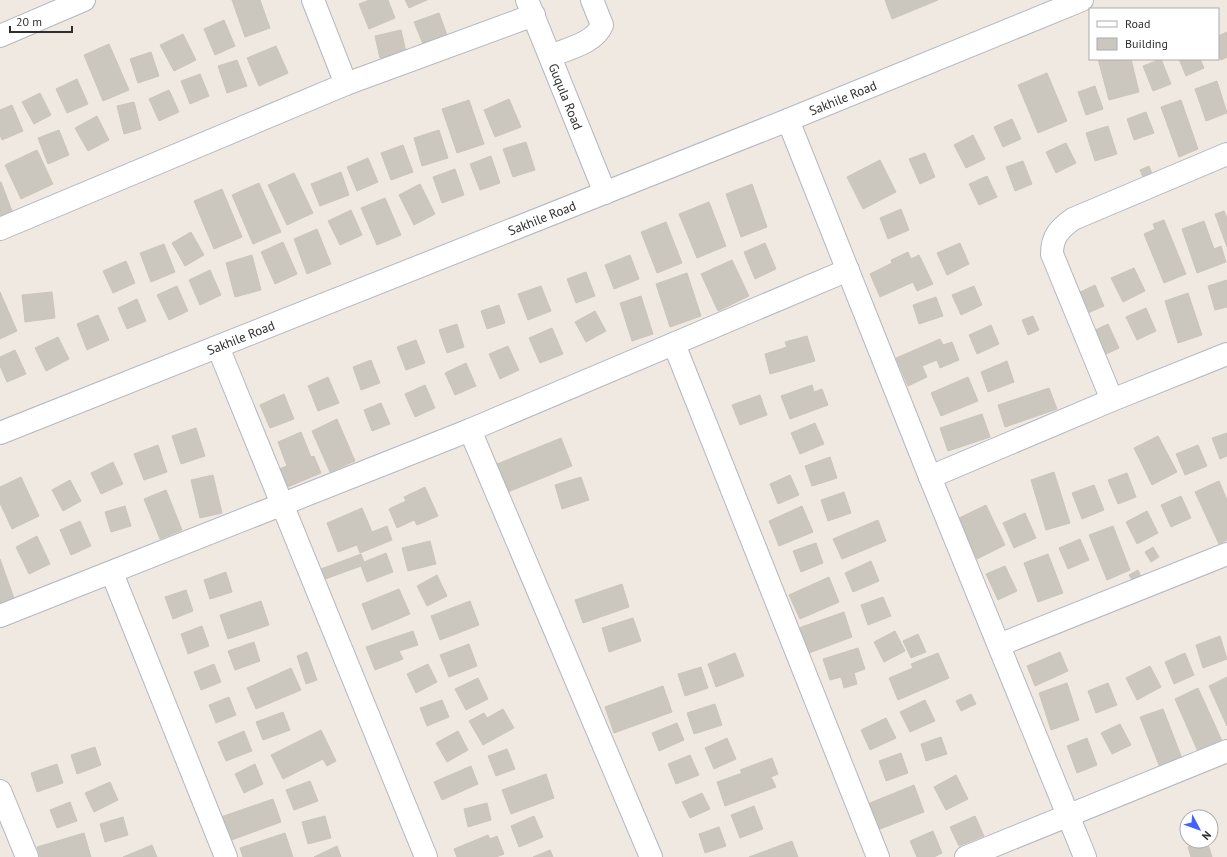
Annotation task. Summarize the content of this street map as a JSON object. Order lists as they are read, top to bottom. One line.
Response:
{"streets":{"street":["Guqula Road","Sakhile Road"]},"crossings":[["Guqula Road","Sakhile Road"]],"legend":["Road","Building"],"scale_bar":"20 m","north":"bottom right"}
